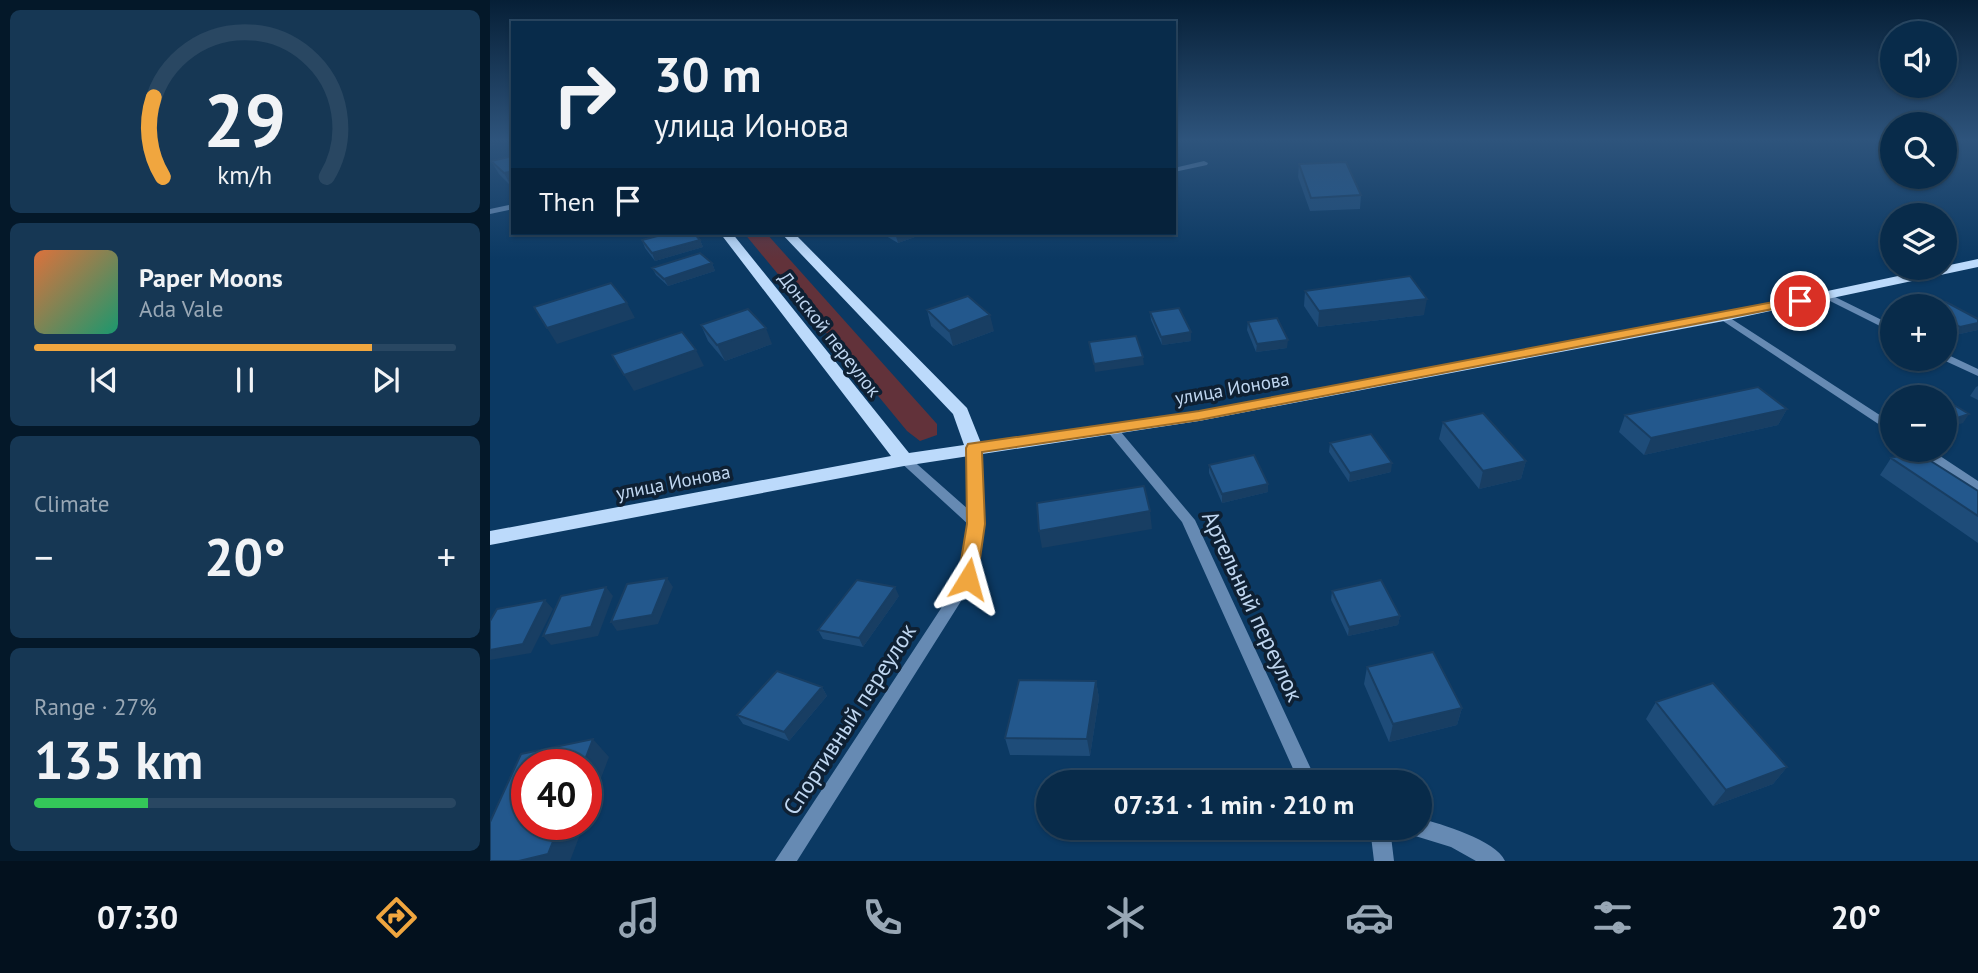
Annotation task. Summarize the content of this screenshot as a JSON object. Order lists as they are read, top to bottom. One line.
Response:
{"streets":{"main road":["Донской переулок","улица Ионова"],"street":["Артельный переулок","Спортивный переулок"]},"crossings":[["Донской переулок","улица Ионова"],["Донской переулок","Спортивный переулок"],["улица Ионова","Артельный переулок"],["улица Ионова","Спортивный переулок"]],"page":{"map_buttons":["+","−"],"turn":["30 m","улица Ионова"],"then":"Then","song":["Paper Moons","Ada Vale"],"tile":["Climate",["Range · 27%","135 km"]],"heat":["−","20°","+"],"limit":"40","trip":"07:31 · 1 min · 210 m","tabs":["07:30","20°"],"gauge":["29","km/h"]}}
